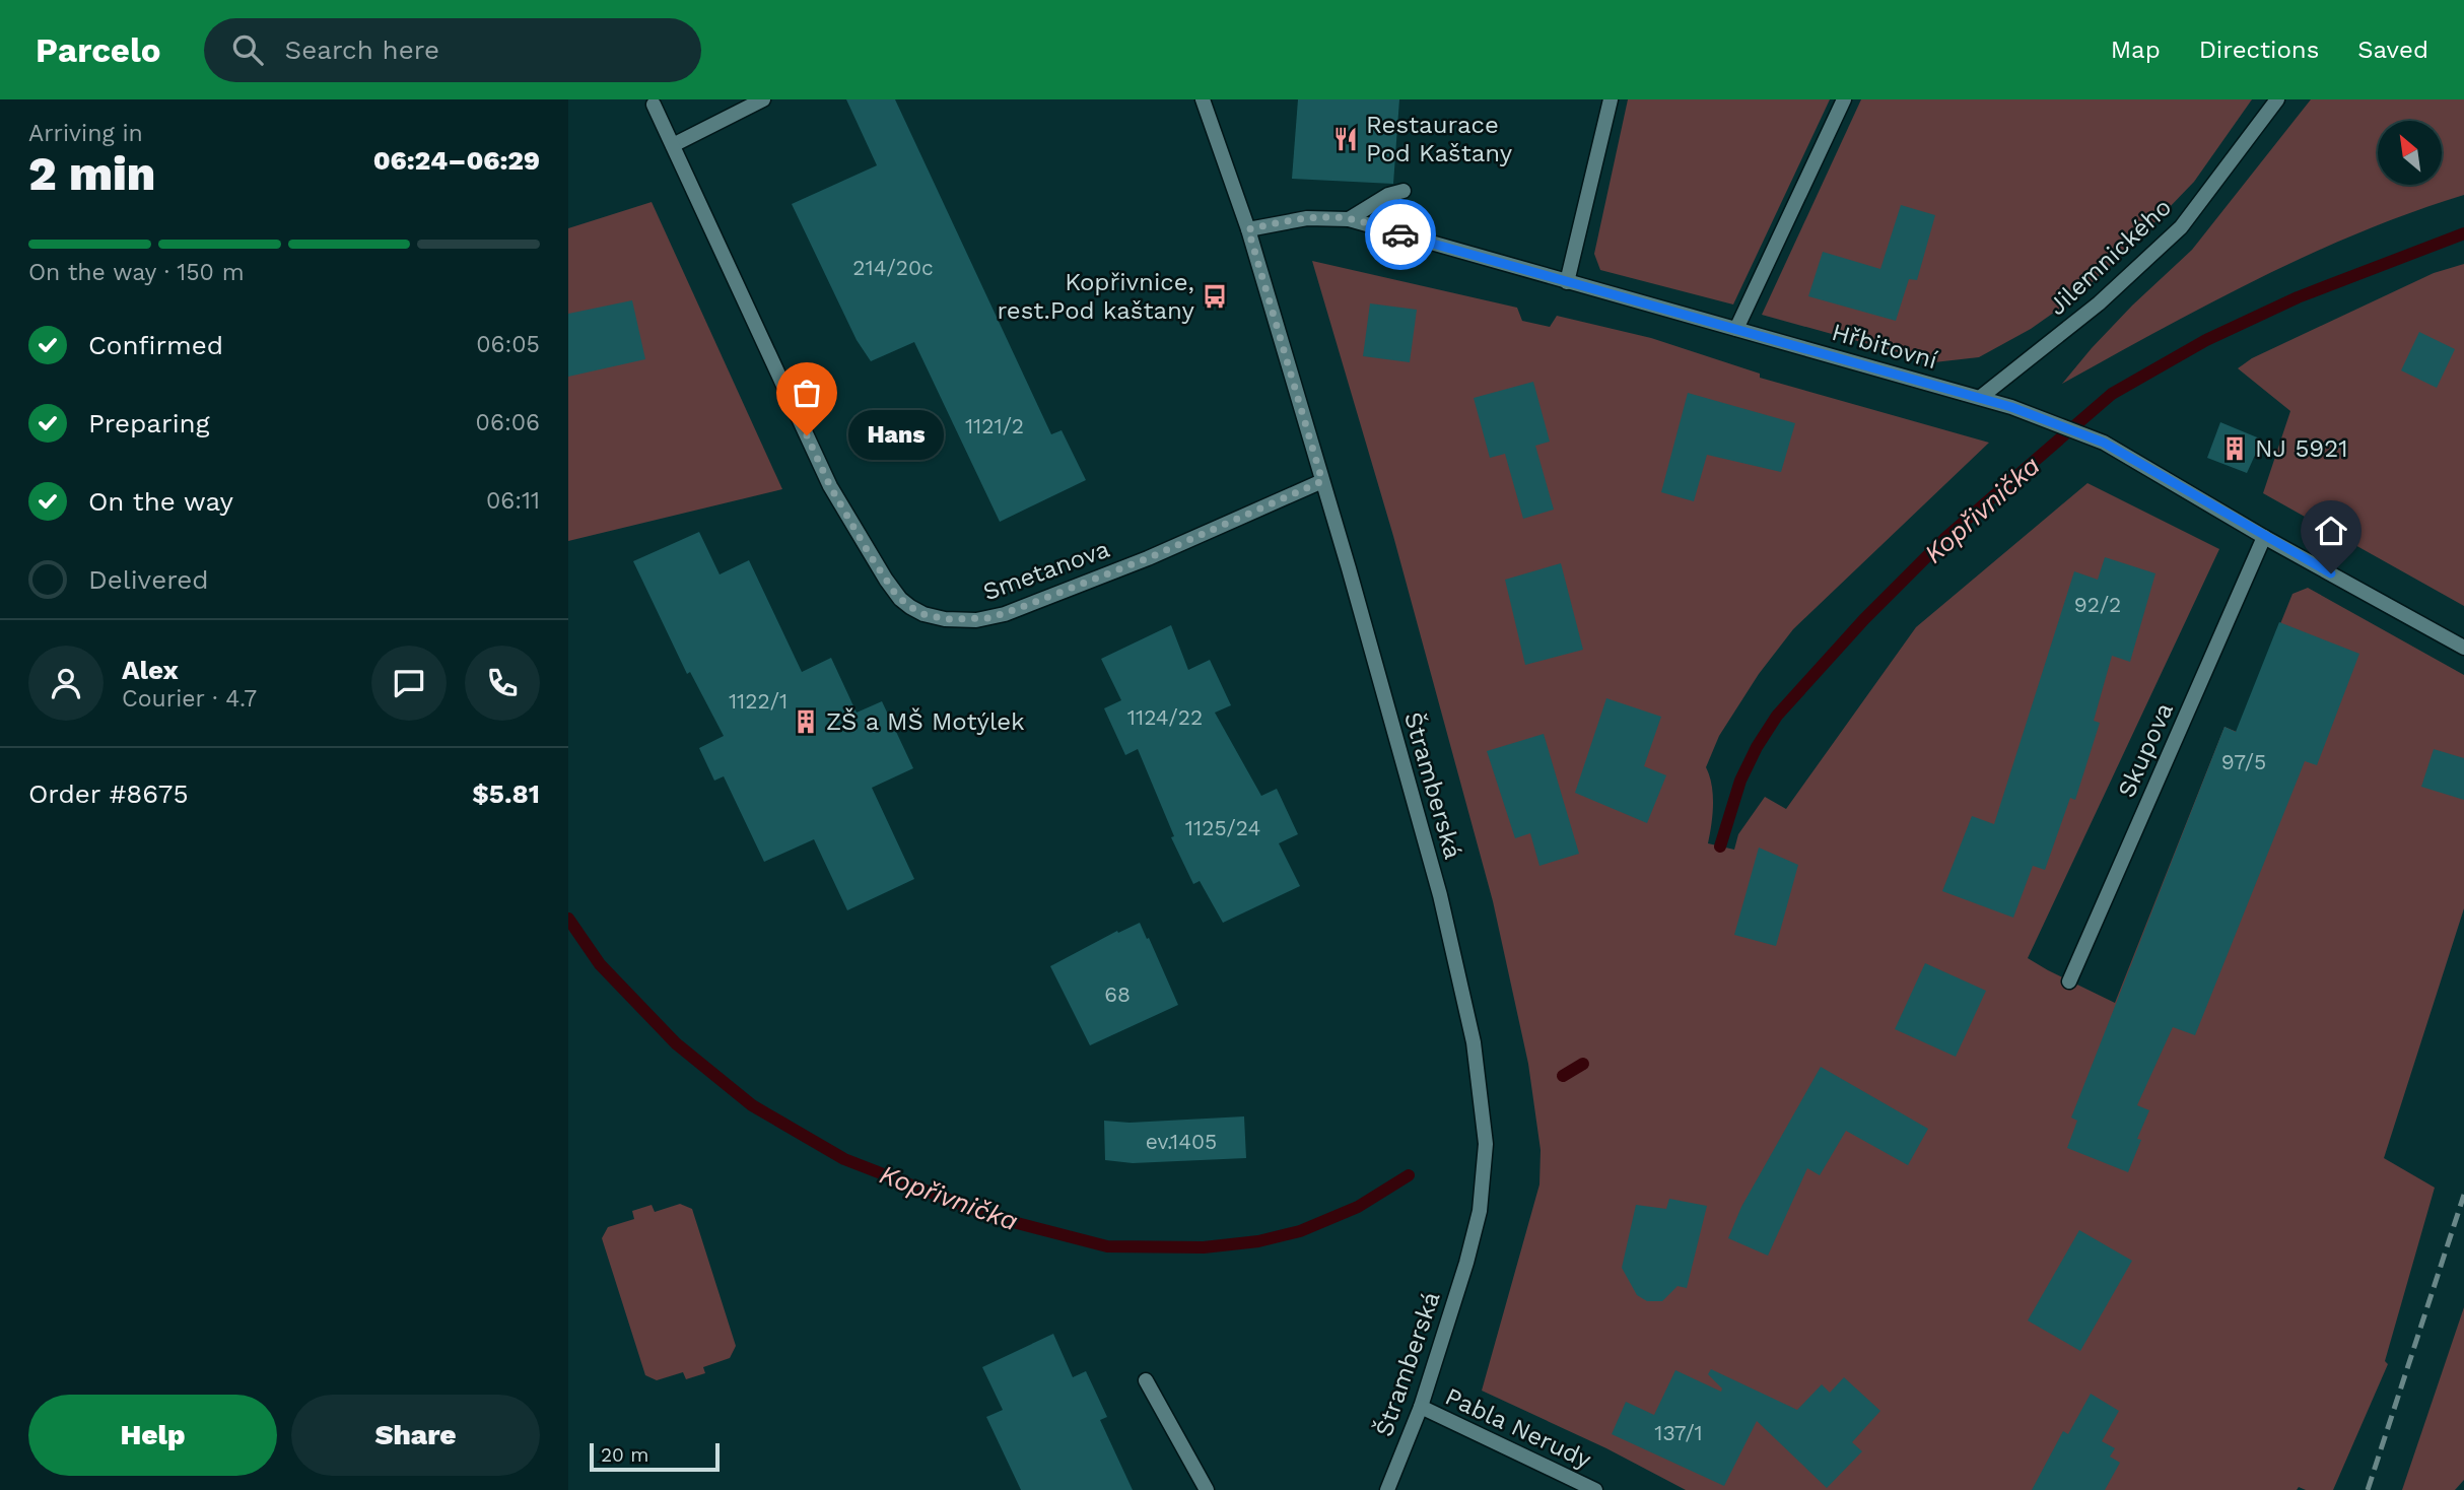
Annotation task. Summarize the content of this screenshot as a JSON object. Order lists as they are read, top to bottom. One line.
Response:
{"streets":{"street":["Jilemnického","Hřbitovní","Smetanova","Skupova","Štramberská","Pabla Nerudy"]},"crossings":[["Jilemnického","Hřbitovní"],["Hřbitovní","Skupova"],["Hřbitovní","Štramberská"],["Smetanova","Štramberská"],["Štramberská","Pabla Nerudy"]],"water":["Kopřivnička"],"places":{"restaurant":["Restaurace Pod Kaštany"],"bus stop":["Kopřivnice, rest.Pod kaštany"],"other":["Hans"],"building":["NJ 5921","ZŠ a MŠ Motýlek"]},"house_numbers":["214/20c","1121/2","92/2","1122/1","1124/22","97/5","1125/24","68","ev.1405","137/1"],"scale_bar":"20 m","north":"top left","page":{"header":"Parcelo","search":"Search here","nav":["Map","Directions","Saved"],"heading":["2 min","Arriving in","06:24–06:29"],"panel":["Alex","Courier · 4.7","Order #8675","$5.81"],"bar":"On the way · 150 m","list":[["Confirmed","06:05"],["Preparing","06:06"],["On the way","06:11"],"Delivered"],"bubble":"Hans","buttons":["Help","Share"],"scale":"20 m"}}
